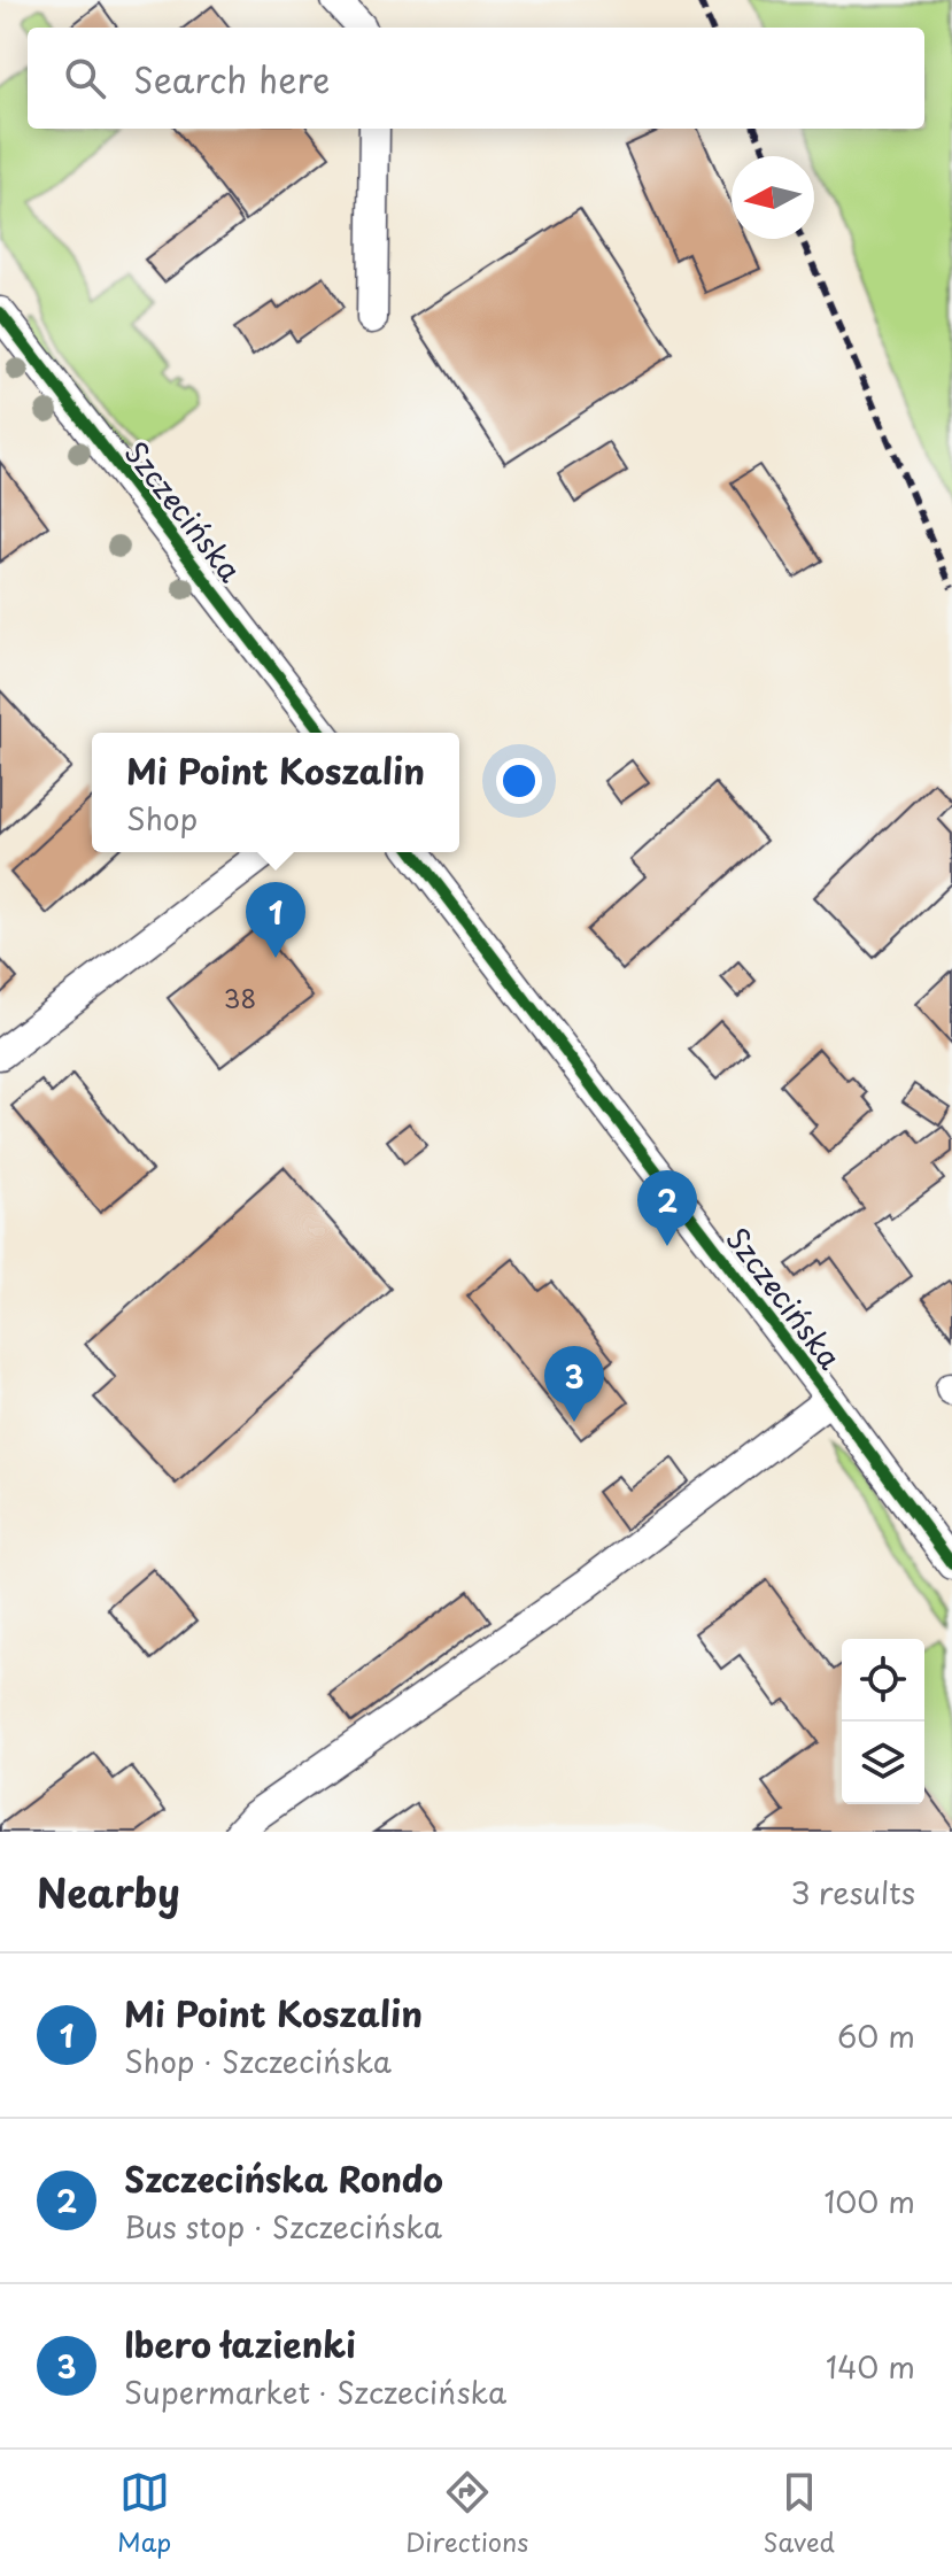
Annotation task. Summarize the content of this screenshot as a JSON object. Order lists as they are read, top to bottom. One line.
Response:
{"streets":{"street":["Szczecińska"]},"house_numbers":["38"],"north":"left","page":{"search":"Search here","popup":["Mi Point Koszalin","Shop"],"pins":["1","2","3"],"heading":["Nearby","3 results"],"list":[{"mark":"1","name":"Mi Point Koszalin","note":"Shop · Szczecińska","value":"60 m"},{"mark":"2","name":"Szczecińska Rondo","note":"Bus stop · Szczecińska","value":"100 m"},{"mark":"3","name":"Ibero łazienki","note":"Supermarket · Szczecińska","value":"140 m"}],"nav":["Map","Directions","Saved"]}}
